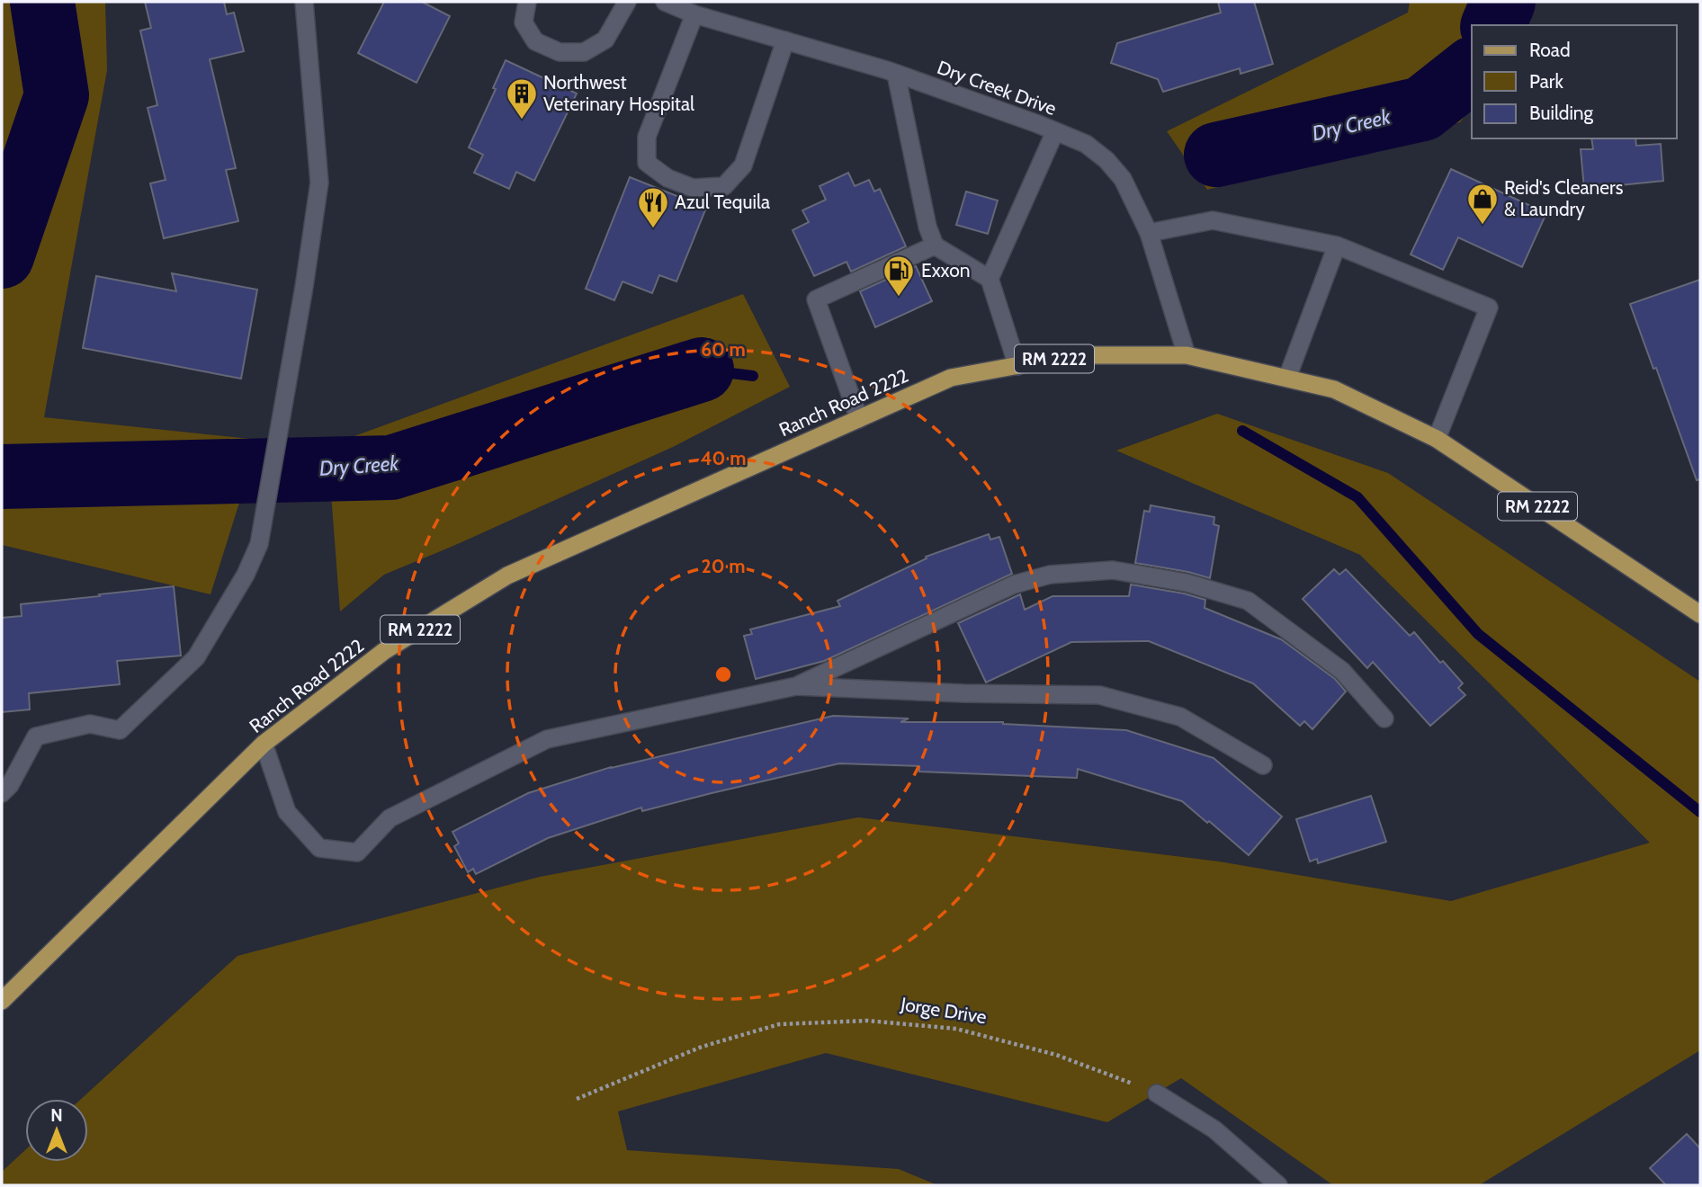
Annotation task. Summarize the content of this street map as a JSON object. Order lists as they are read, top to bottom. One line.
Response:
{"streets":{"main road":["RM 2222","Ranch Road 2222"],"street":["Dry Creek Drive"],"path":["Jorge Drive"]},"crossings":[["Dry Creek Drive","Ranch Road 2222"]],"water":["Dry Creek"],"places":{"building":["Northwest Veterinary Hospital"],"shop":["Reid's Cleaners & Laundry"],"restaurant":["Azul Tequila"],"fuel station":["Exxon"]},"legend":["Road","Park","Building"],"north":"top","rings":["60 m","40 m","20 m"]}
